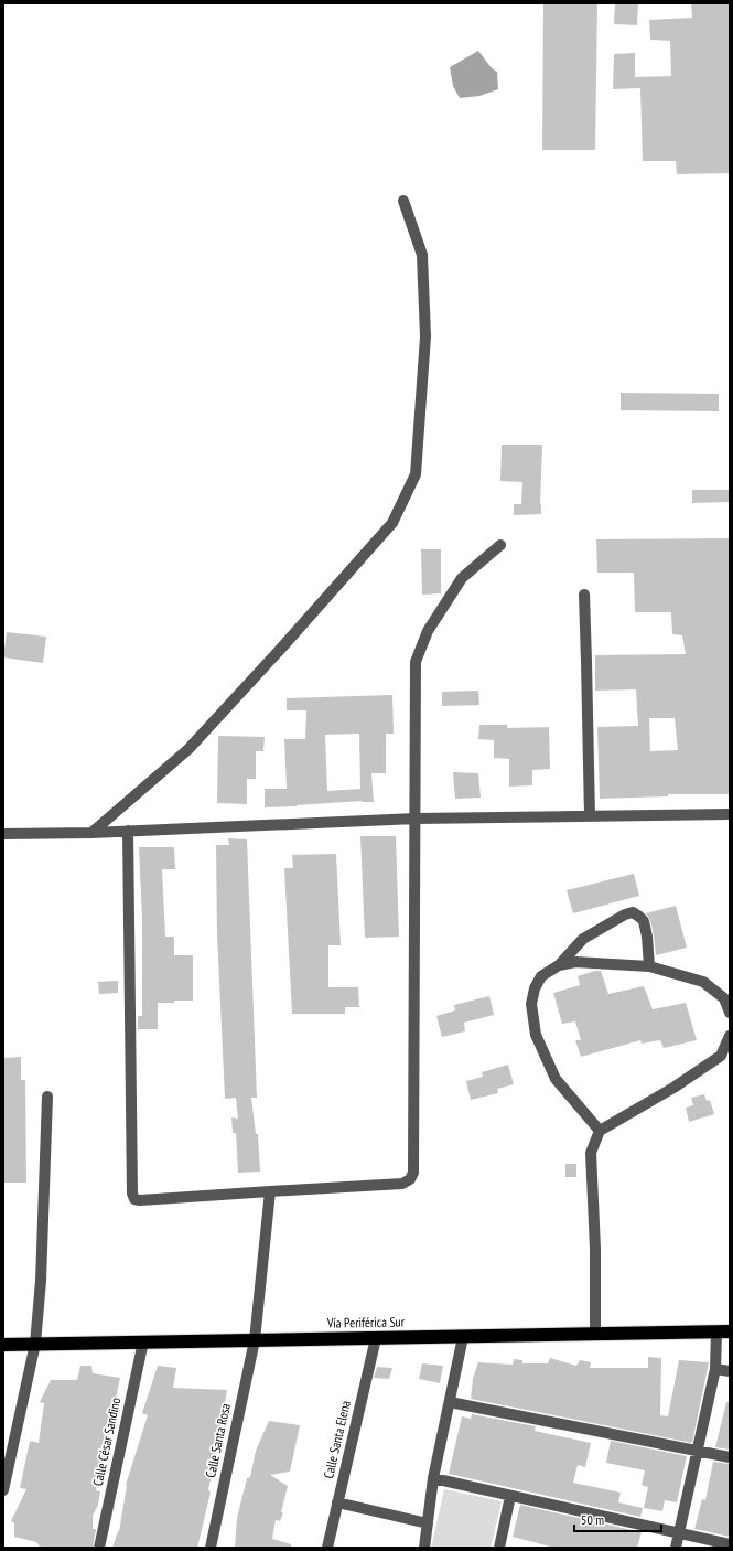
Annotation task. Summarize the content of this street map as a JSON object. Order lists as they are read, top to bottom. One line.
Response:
{"streets":{"highway":["Vía Periférica Sur"],"street":["Calle Santa Elena","Calle Santa Rosa","Calle César Sandino"]},"crossings":[["Vía Periférica Sur","Calle Santa Elena"],["Vía Periférica Sur","Calle Santa Rosa"],["Vía Periférica Sur","Calle César Sandino"]],"scale_bar":"50 m"}
